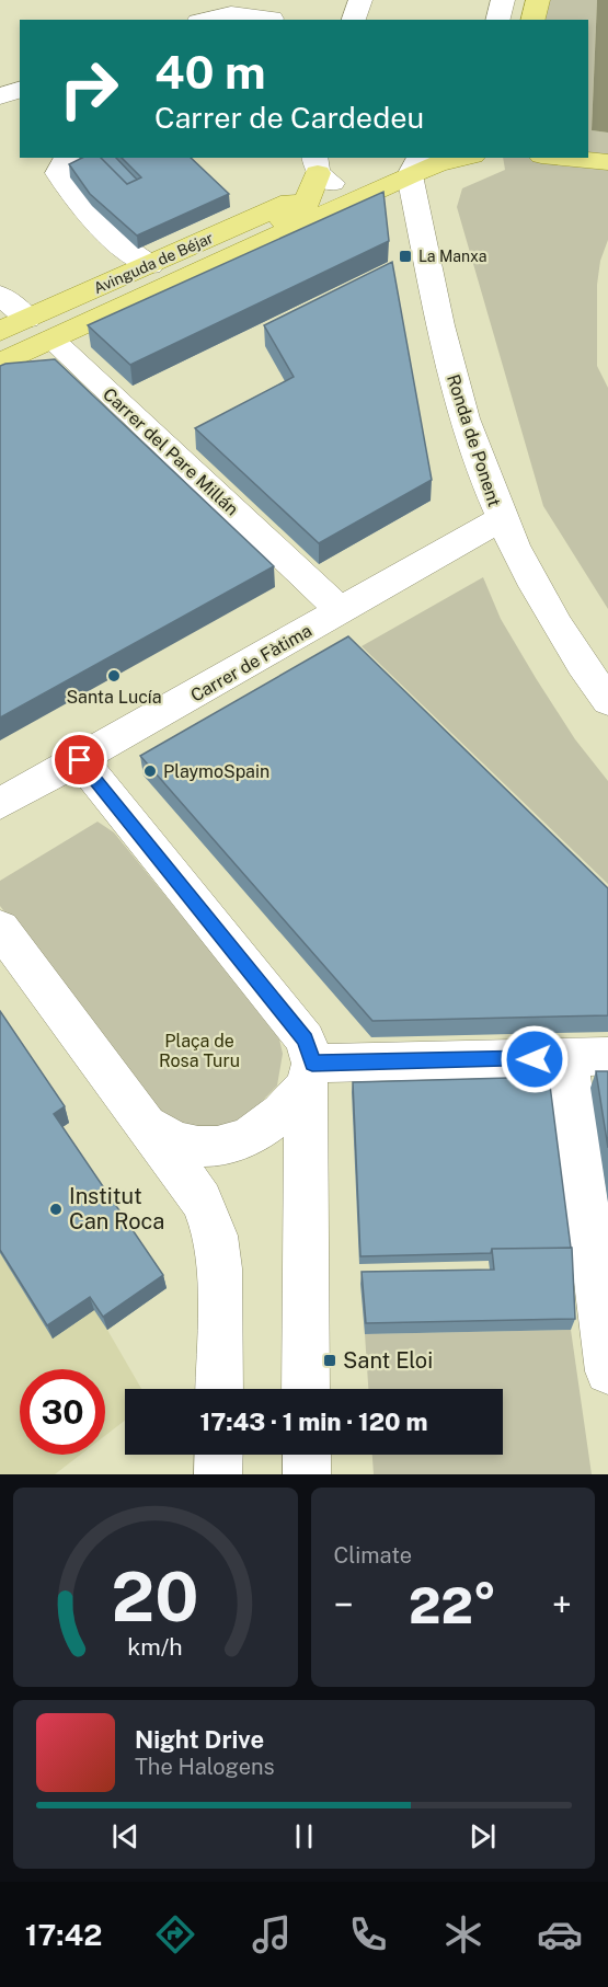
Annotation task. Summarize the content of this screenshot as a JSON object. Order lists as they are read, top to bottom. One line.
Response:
{"streets":{"main road":["Avinguda de Béjar","Carrer del Pare Millán"],"street":["Ronda de Ponent","Carrer de Fàtima"]},"crossings":[["Avinguda de Béjar","Ronda de Ponent"],["Avinguda de Béjar","Carrer del Pare Millán"],["Ronda de Ponent","Carrer de Fàtima"],["Carrer del Pare Millán","Carrer de Fàtima"]],"parks":["Plaça de Rosa Turu"],"places":{"transit":["La Manxa","Sant Eloi"],"other":["Santa Lucía","PlaymoSpain","Institut Can Roca"]},"page":{"turn":["40 m","Carrer de Cardedeu"],"limit":"30","trip":"17:43 · 1 min · 120 m","tile":"Climate","heat":["−","22°","+"],"song":["Night Drive","The Halogens"],"tabs":"17:42","gauge":["20","km/h"]}}
